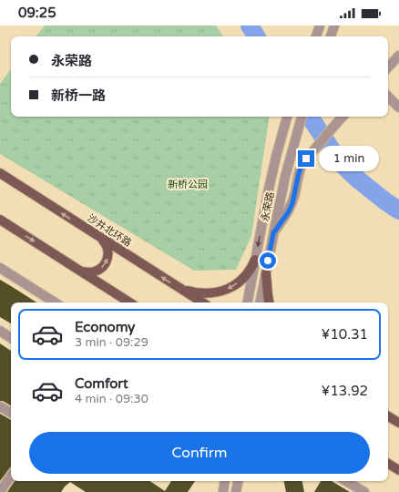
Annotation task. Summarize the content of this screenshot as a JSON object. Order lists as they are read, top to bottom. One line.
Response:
{"streets":{"main road":["沙井北环路"],"street":["永荣路"]},"parks":["新桥公园"],"page":{"status":"09:25","banner":["永荣路","新桥一路"],"bubble":"1 min","list":[{"name":"Economy","note":"3 min · 09:29","value":"¥10.31"},{"name":"Comfort","note":"4 min · 09:30","value":"¥13.92"}],"buttons":"Confirm"}}
